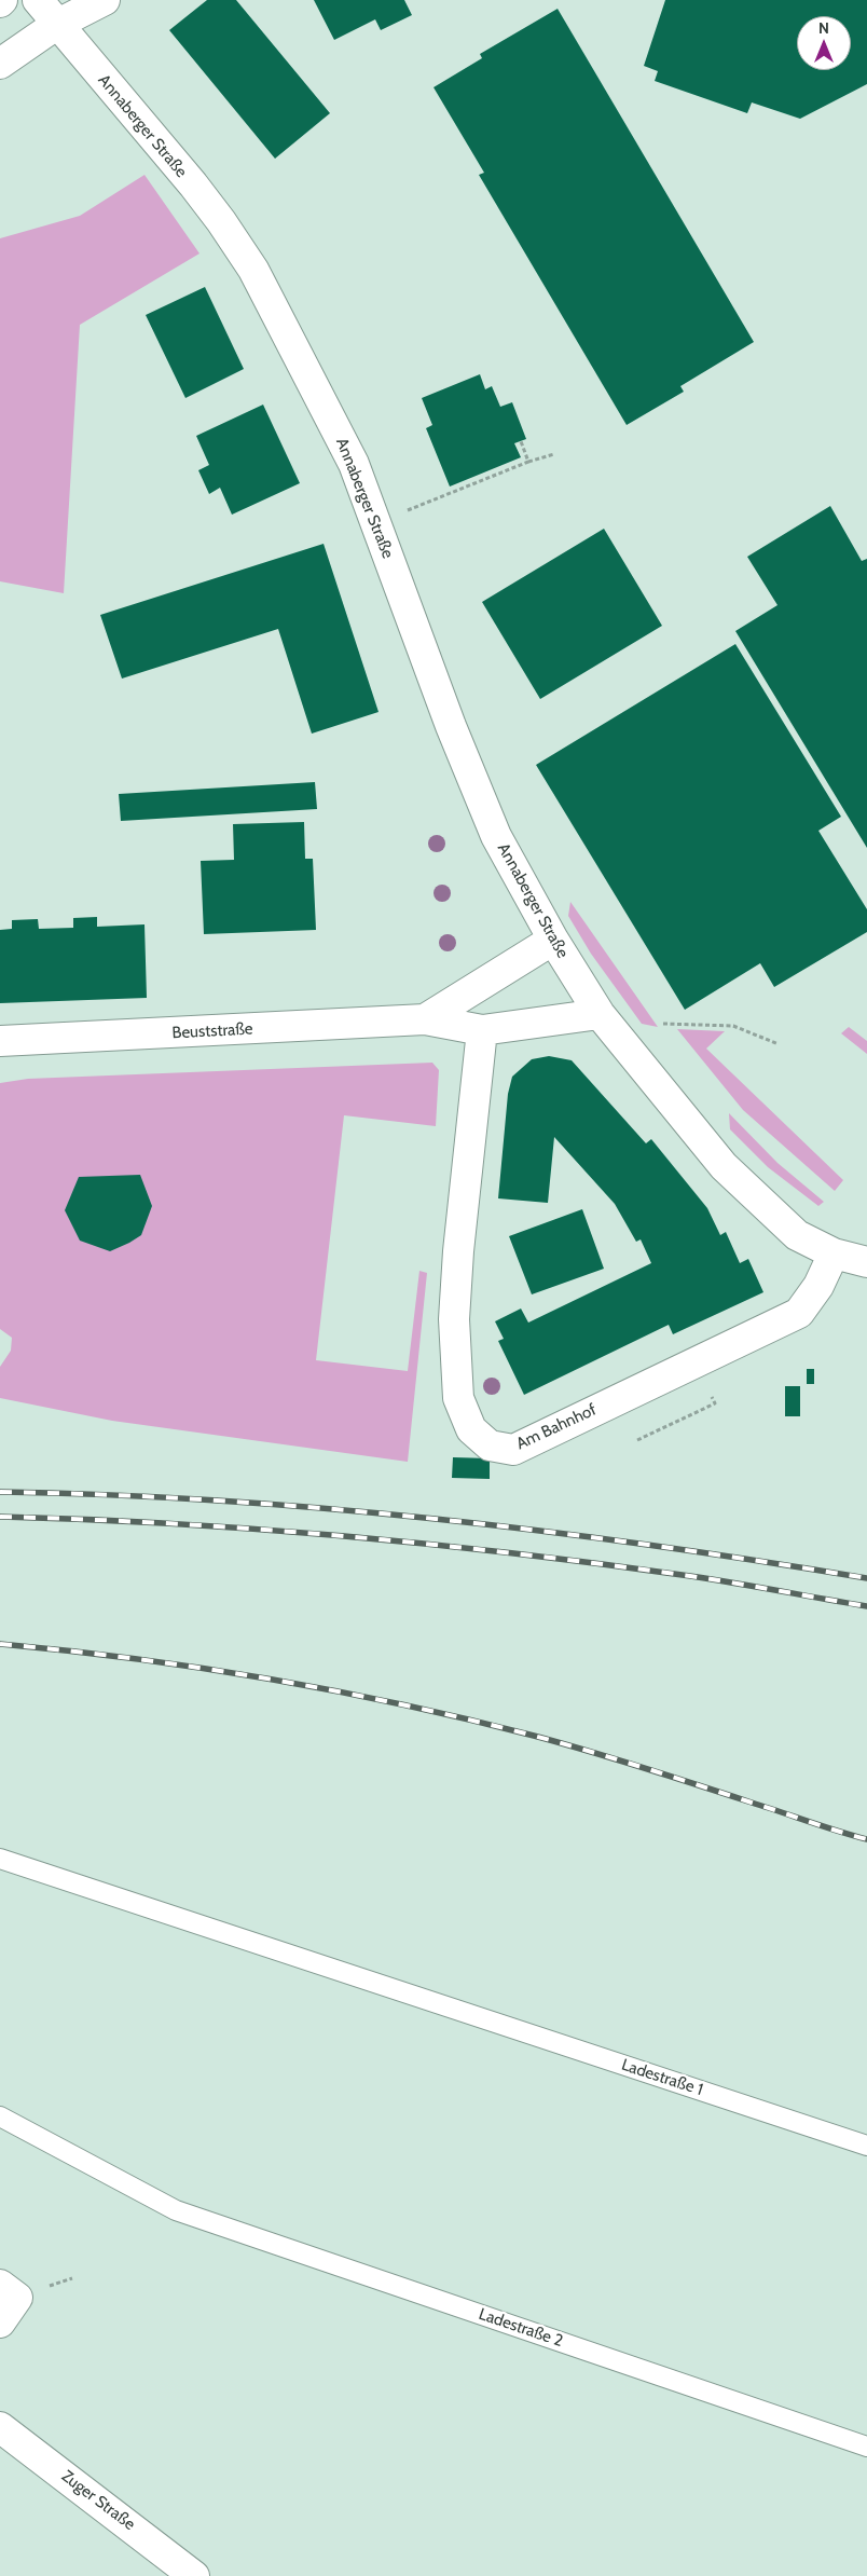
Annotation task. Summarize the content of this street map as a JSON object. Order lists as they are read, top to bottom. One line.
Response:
{"streets":{"street":["Annaberger Straße","Beuststraße","Am Bahnhof","Zuger Straße"],"lane":["Ladestraße 1","Ladestraße 2"]},"crossings":[["Annaberger Straße","Beuststraße"],["Beuststraße","Am Bahnhof"]],"north":"top"}
